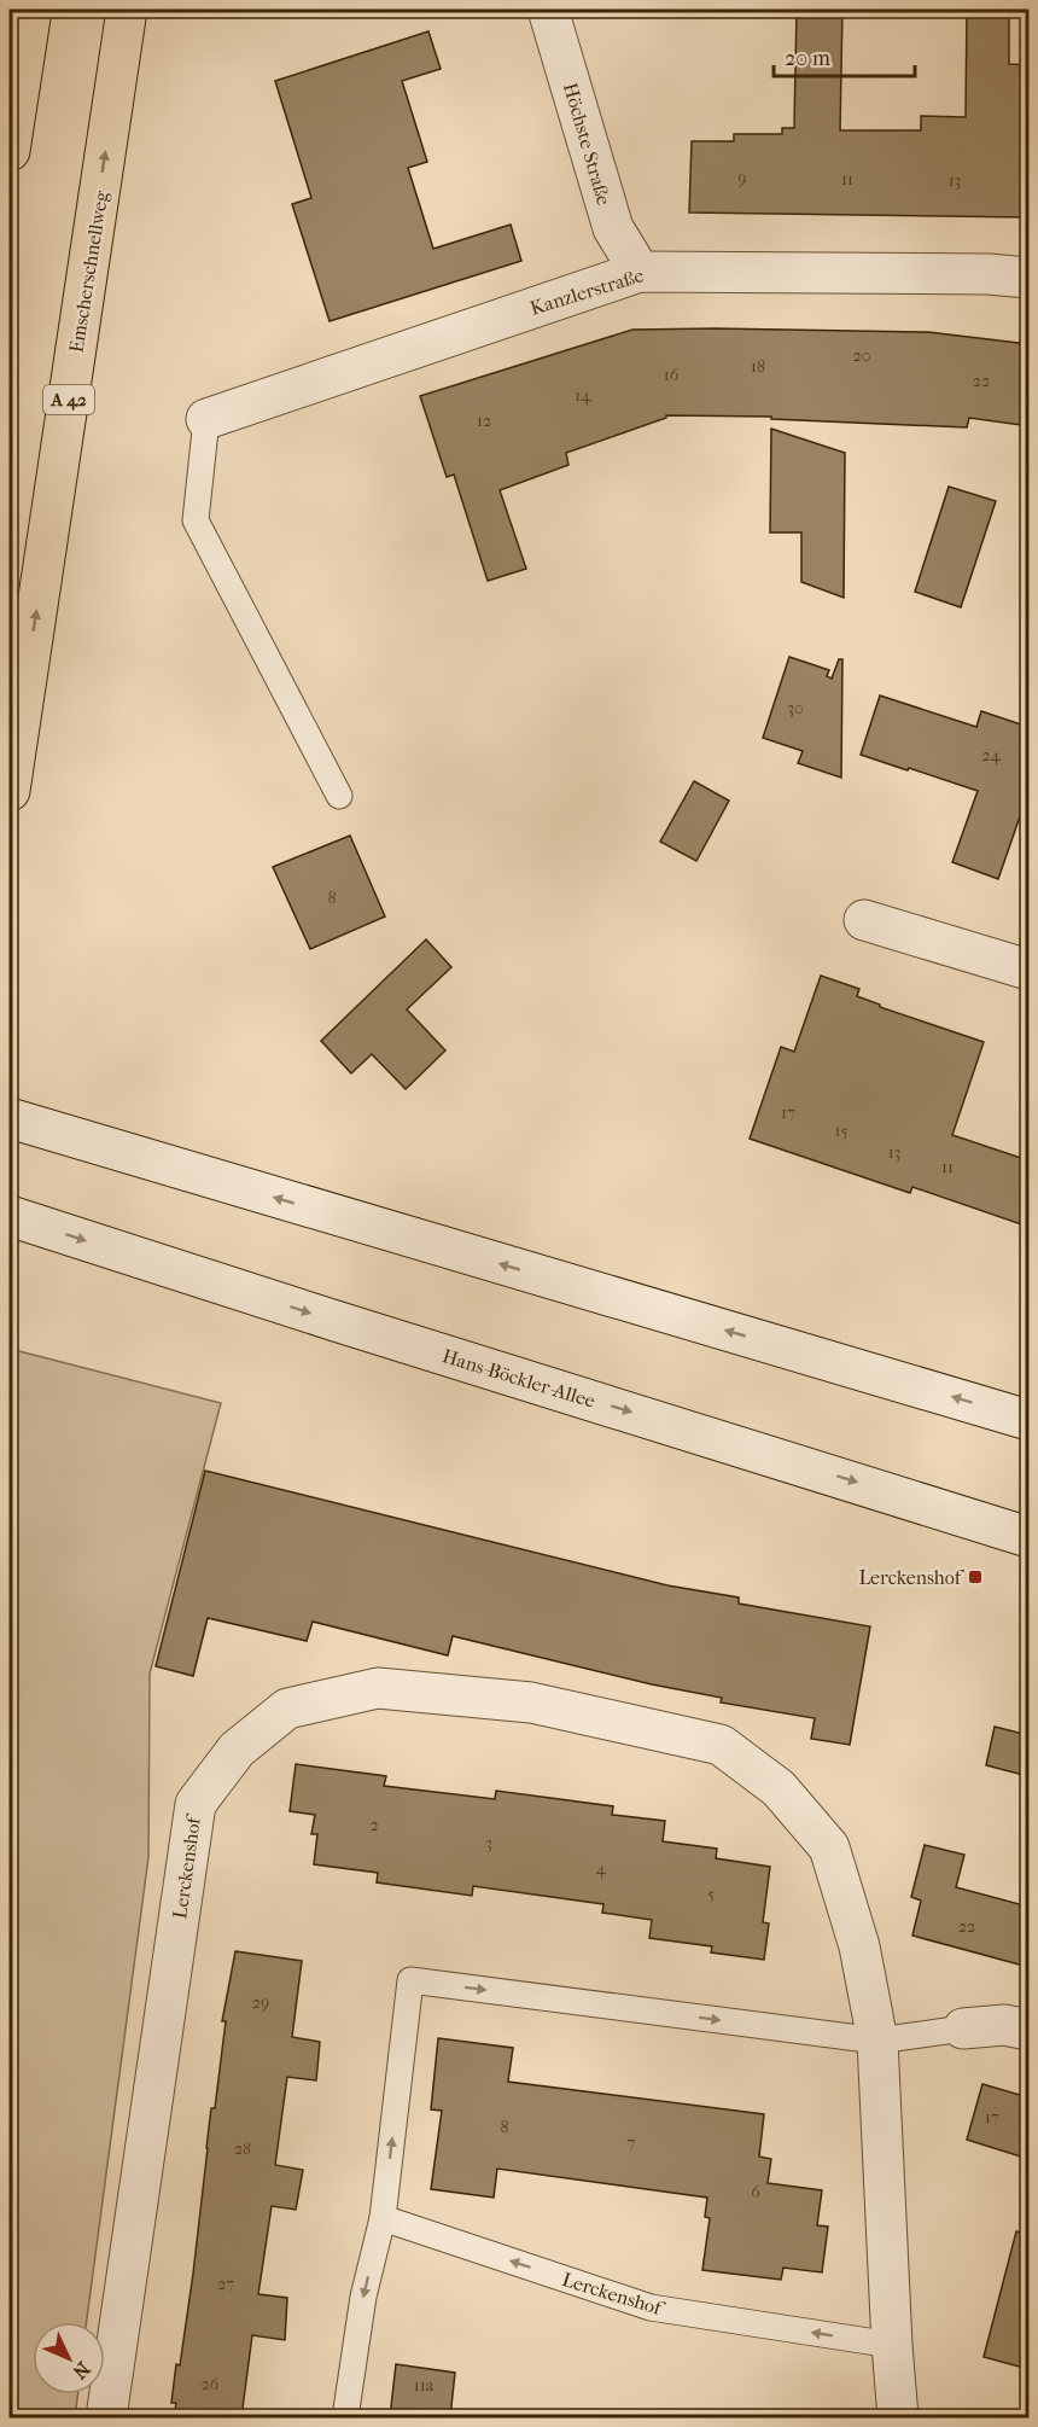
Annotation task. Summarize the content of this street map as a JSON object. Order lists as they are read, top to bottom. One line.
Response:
{"streets":{"highway":["Emscherschnellweg","A 42"],"street":["Höchste Straße","Kanzlerstraße","Hans-Böckler-Allee","Lerckenshof"]},"crossings":[["Höchste Straße","Kanzlerstraße"]],"one_way":["Emscherschnellweg"],"places":{"transit":["Lerckenshof"]},"house_numbers":["9","11","13","20","18","16","22","14","12","30","24","8","17","15","13","11","2","3","4","5","22","29","17","8","7","28","6","27","26","11a"],"scale_bar":"20 m","north":"bottom right"}
